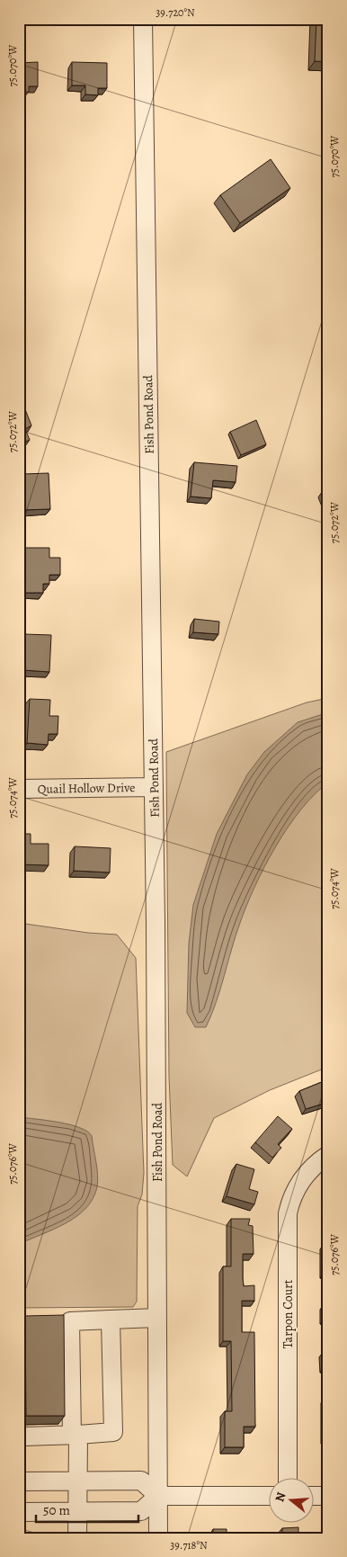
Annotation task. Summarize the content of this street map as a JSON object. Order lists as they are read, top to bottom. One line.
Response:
{"streets":{"street":["Fish Pond Road","Quail Hollow Drive","Tarpon Court"]},"crossings":[["Fish Pond Road","Quail Hollow Drive"]],"scale_bar":"50 m","north":"left","coordinates":["39.720°N","75.070°W","75.072°W","75.074°W","75.076°W","39.718°N"]}
